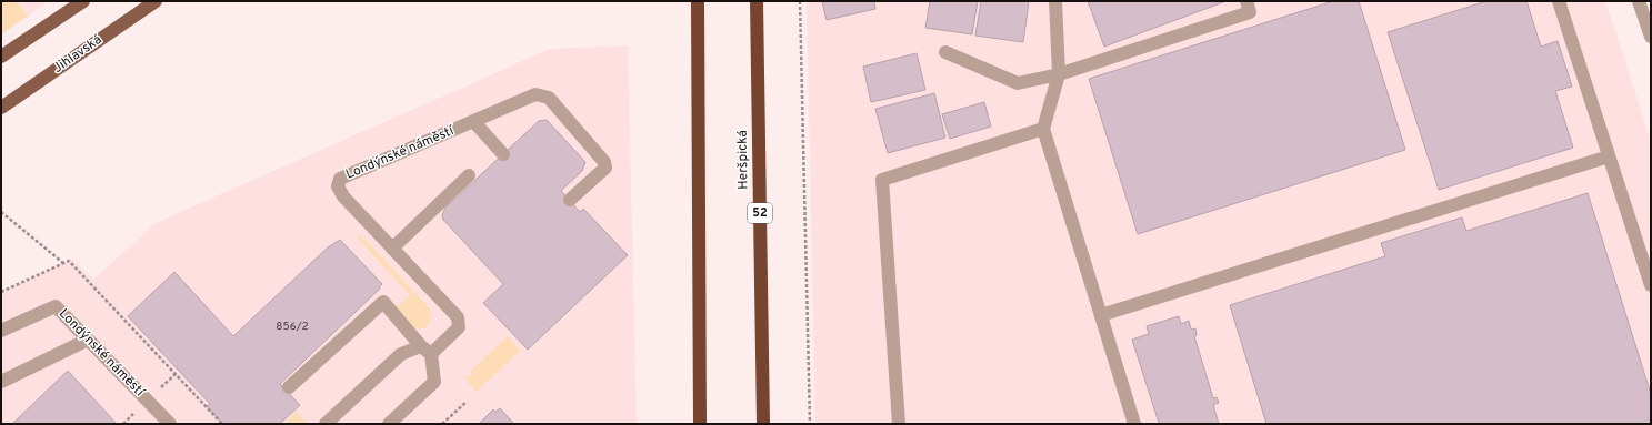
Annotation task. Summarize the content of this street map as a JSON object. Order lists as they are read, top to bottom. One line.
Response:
{"streets":{"highway":["Heršpická","52"],"main road":["Jihlavská"],"street":["Londýnské náměstí"]},"house_numbers":["856/2"]}
